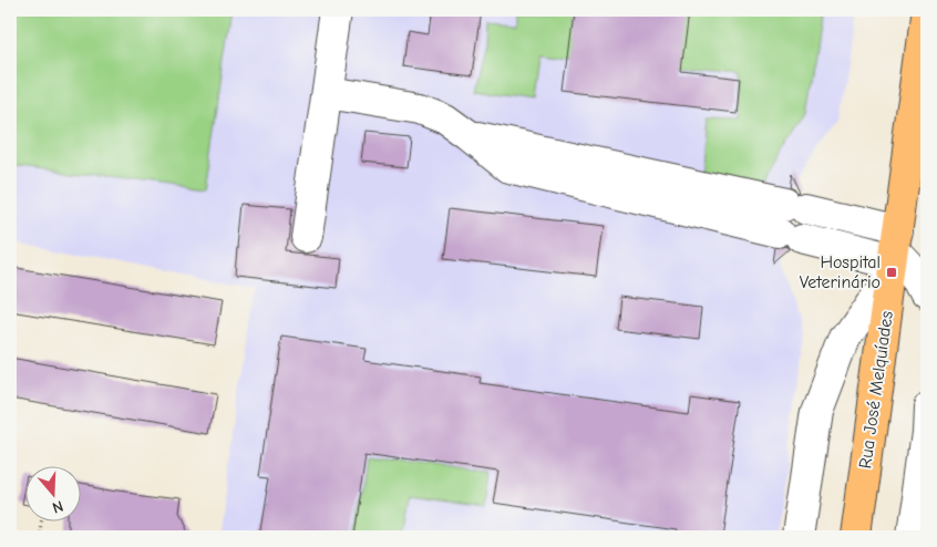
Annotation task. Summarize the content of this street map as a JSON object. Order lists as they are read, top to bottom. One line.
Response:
{"streets":{"main road":["Rua José Melquíades"]},"places":{"transit":["Hospital Veterinário"]},"north":"bottom"}
